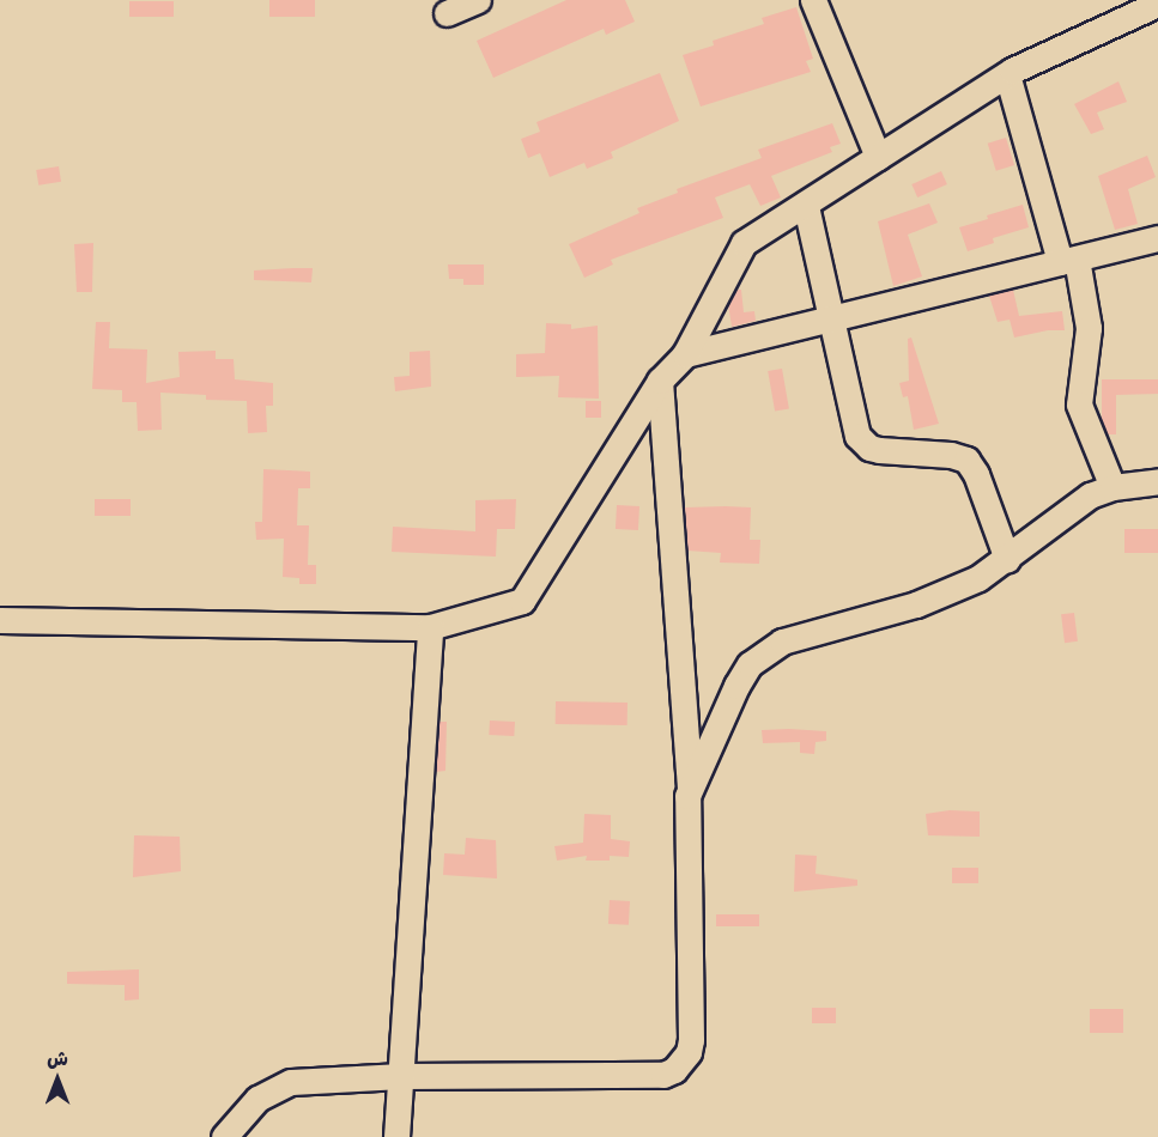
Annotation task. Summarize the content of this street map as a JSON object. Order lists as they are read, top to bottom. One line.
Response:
{"north":"top"}
